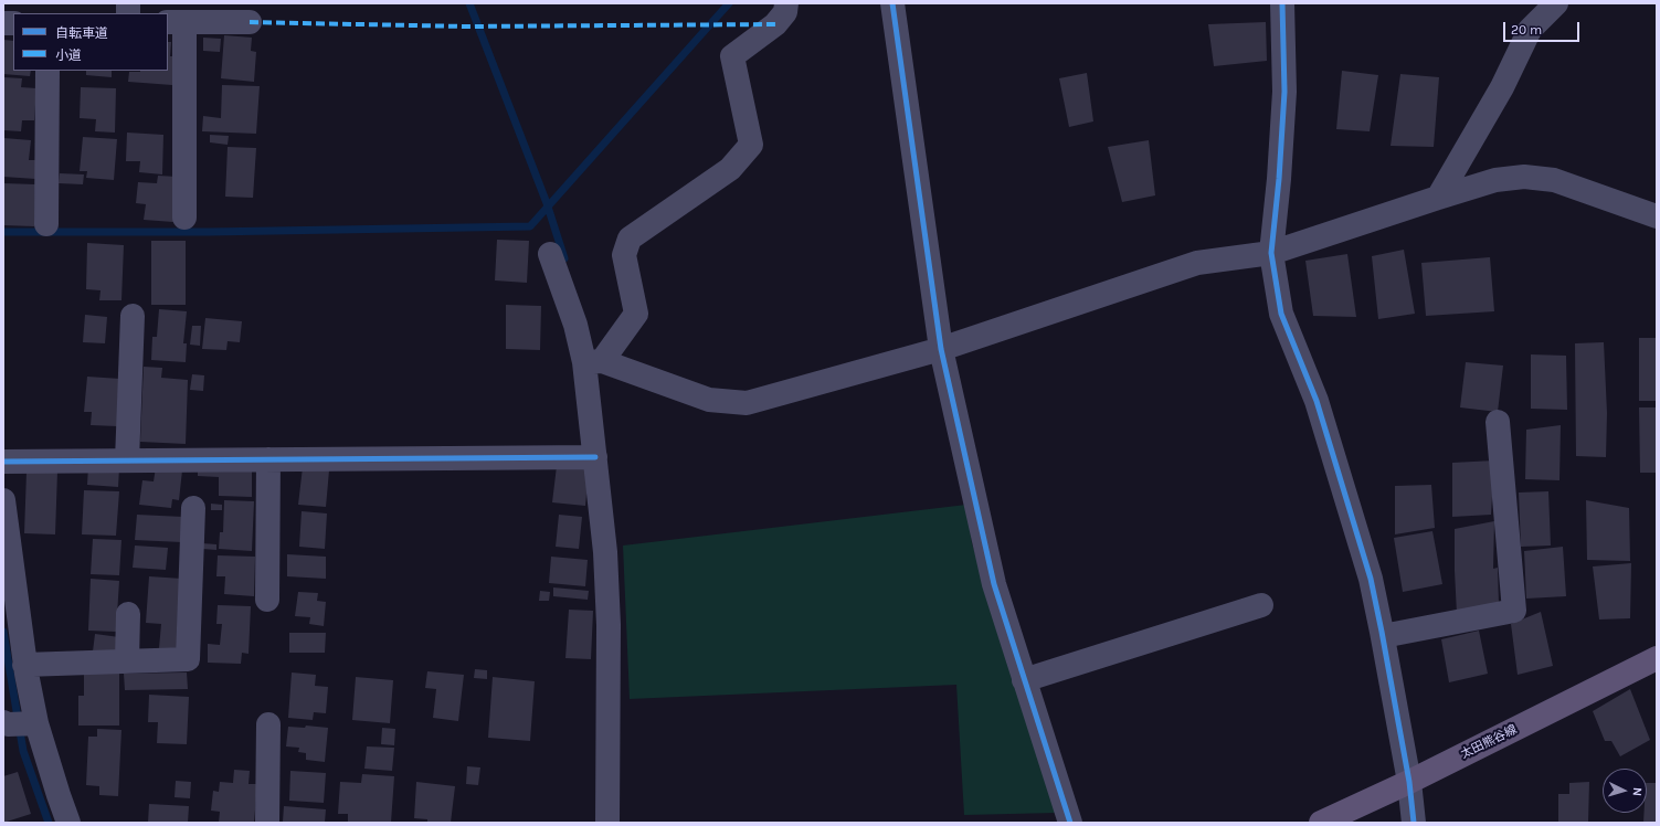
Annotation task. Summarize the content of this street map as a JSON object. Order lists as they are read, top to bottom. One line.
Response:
{"streets":{"main road":["太田熊谷線"]},"legend":["自転車道","小道"],"scale_bar":"20 m","north":"right"}
